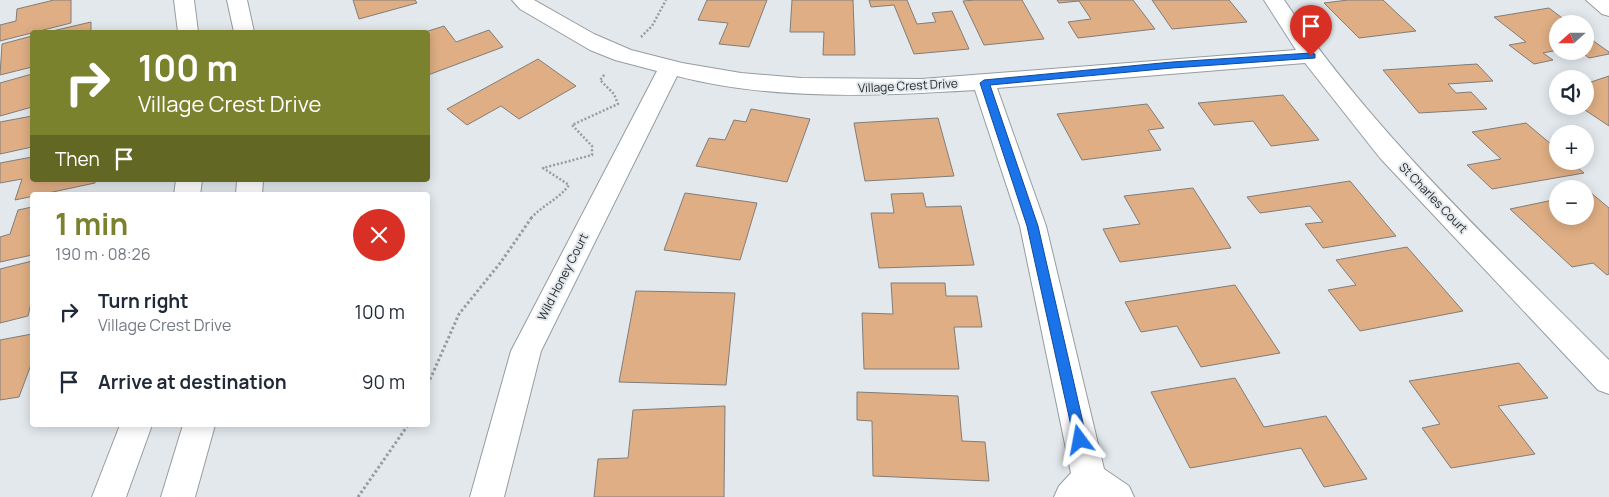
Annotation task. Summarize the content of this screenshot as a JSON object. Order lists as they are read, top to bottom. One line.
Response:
{"streets":{"street":["Village Crest Drive","St Charles Court","Wild Honey Court"]},"crossings":[["Village Crest Drive","St Charles Court"],["Village Crest Drive","Wild Honey Court"]],"north":"left","page":{"map_buttons":["+","−"],"turn":["100 m","Village Crest Drive"],"then":"Then","heading":["1 min","190 m · 08:26"],"list":[{"name":"Turn right","note":"Village Crest Drive","value":"100 m"},{"name":"Arrive at destination","value":"90 m"}]}}
